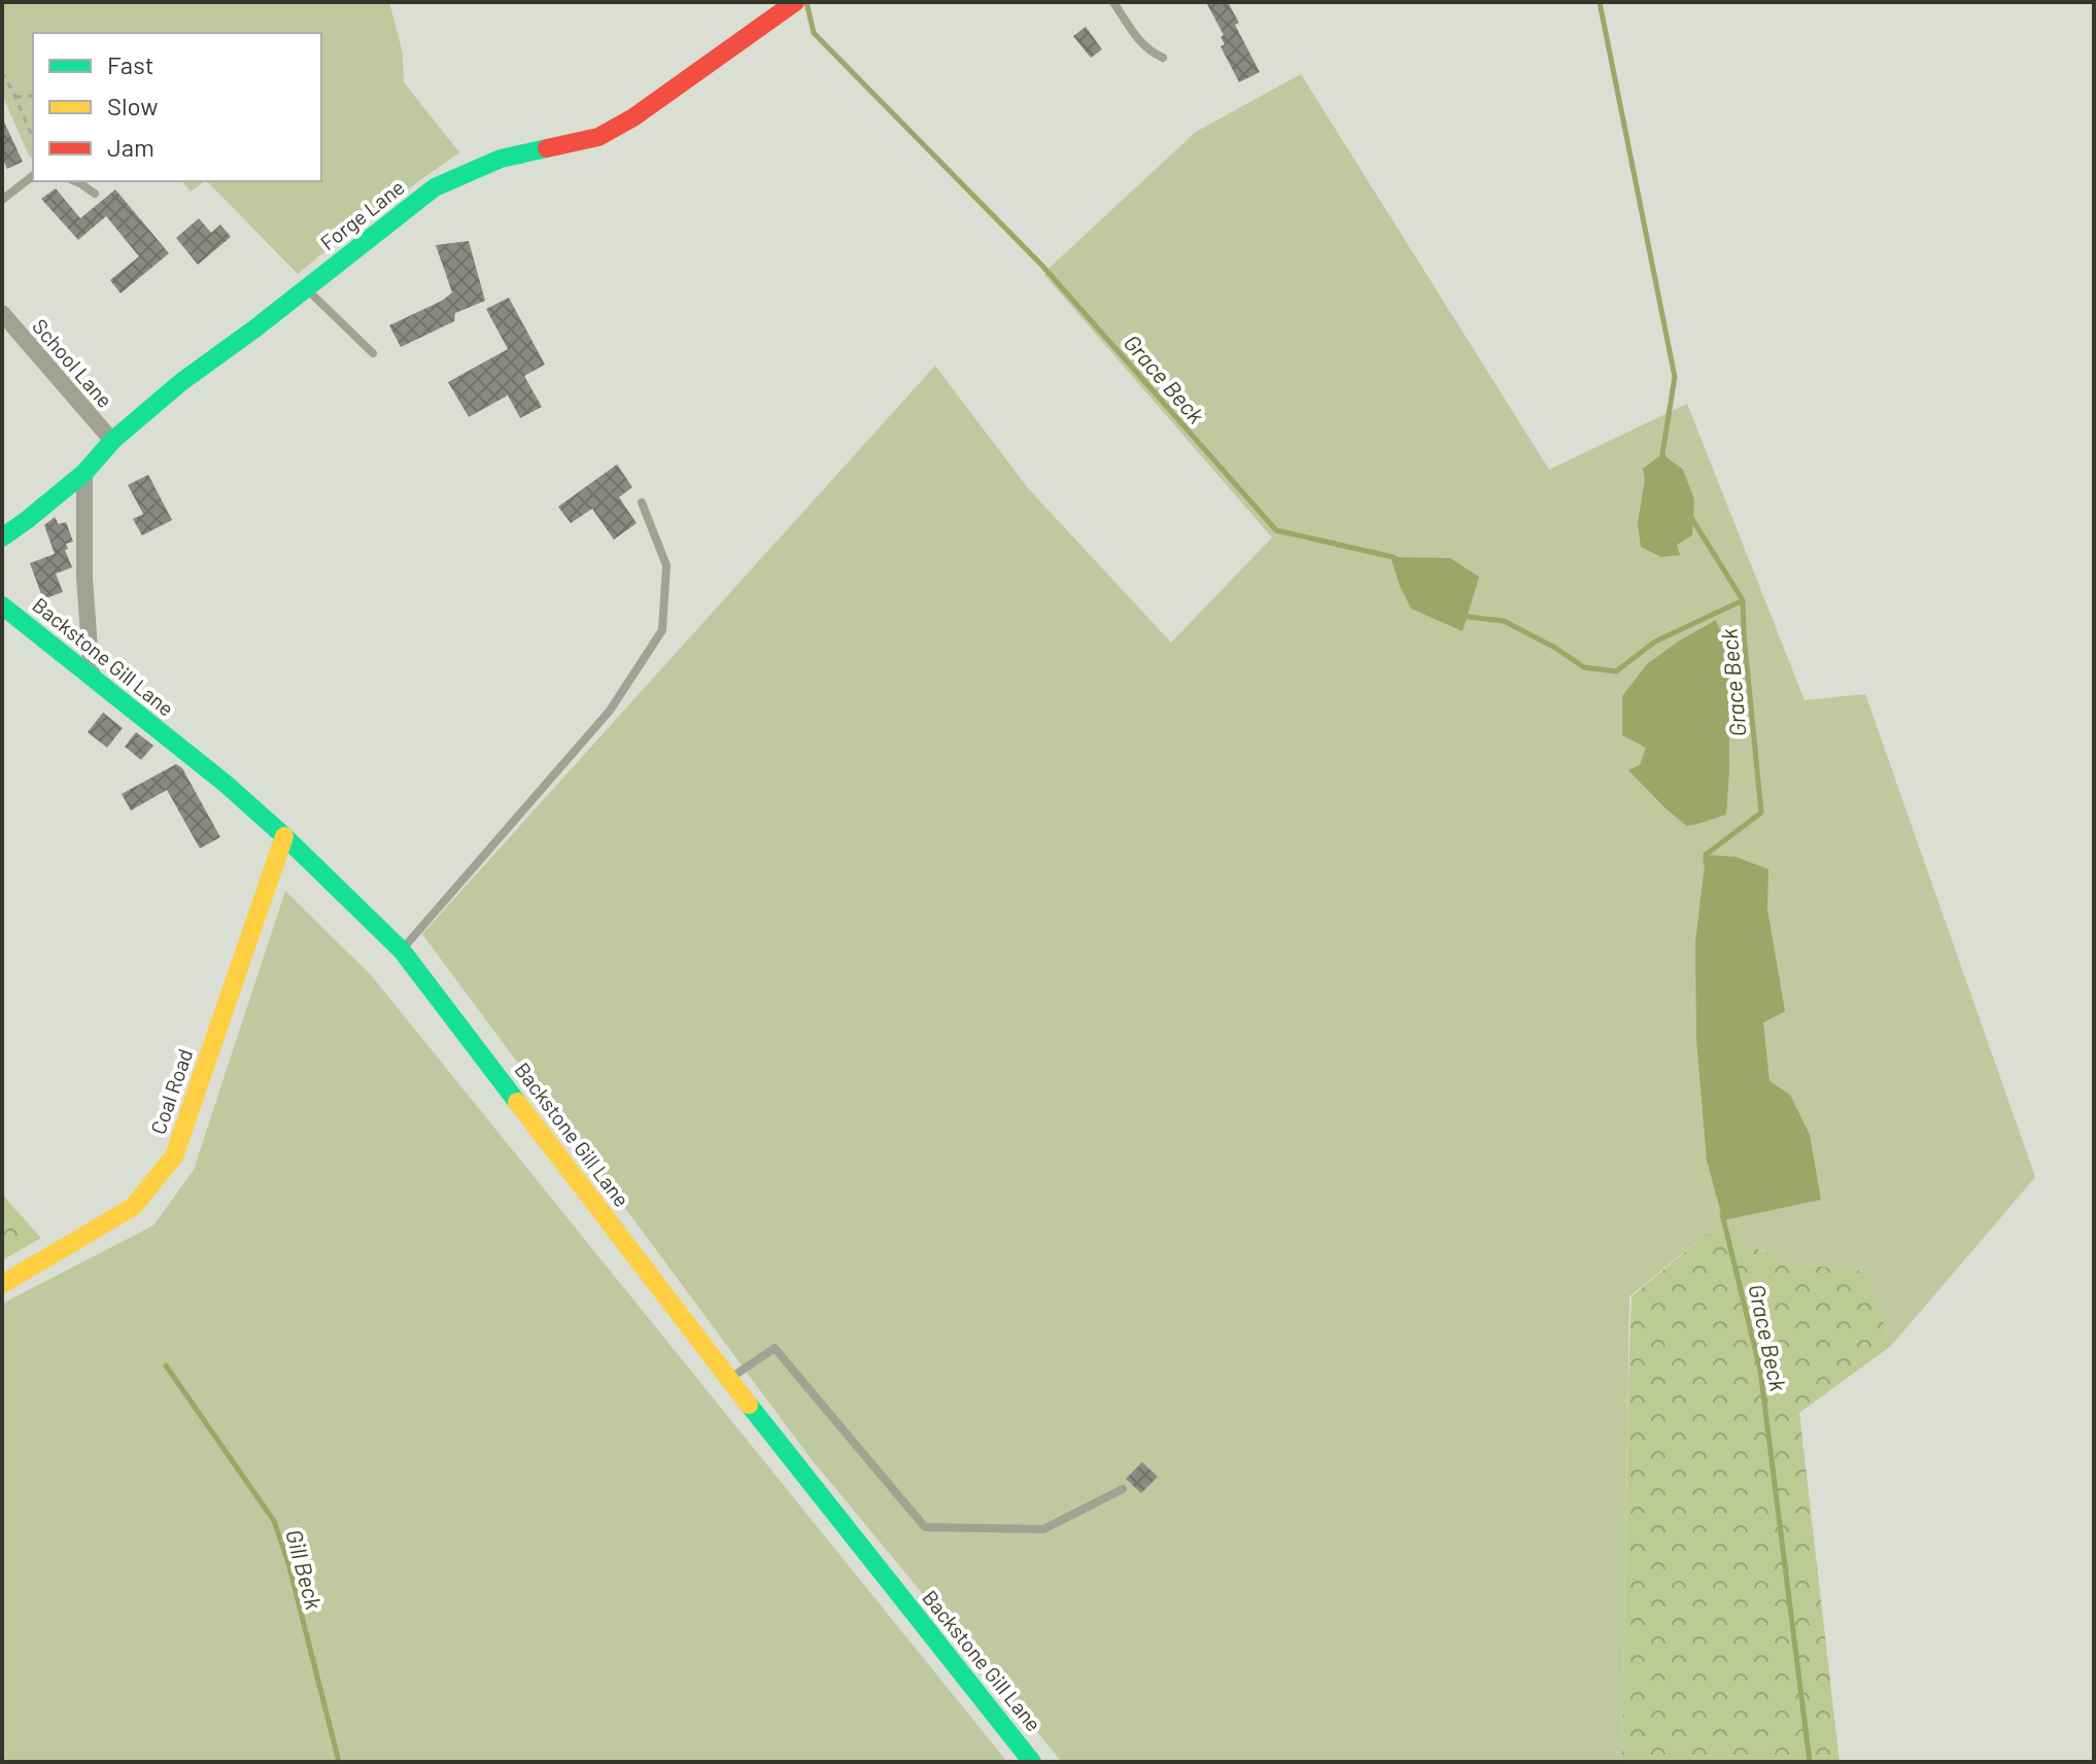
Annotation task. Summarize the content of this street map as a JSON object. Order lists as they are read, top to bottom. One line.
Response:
{"streets":{"street":["Forge Lane","School Lane","Backstone Gill Lane","Coal Road"]},"crossings":[["Forge Lane","School Lane"],["Backstone Gill Lane","Coal Road"]],"water":["Grace Beck","Gill Beck"],"legend":["Fast","Slow","Jam"]}
